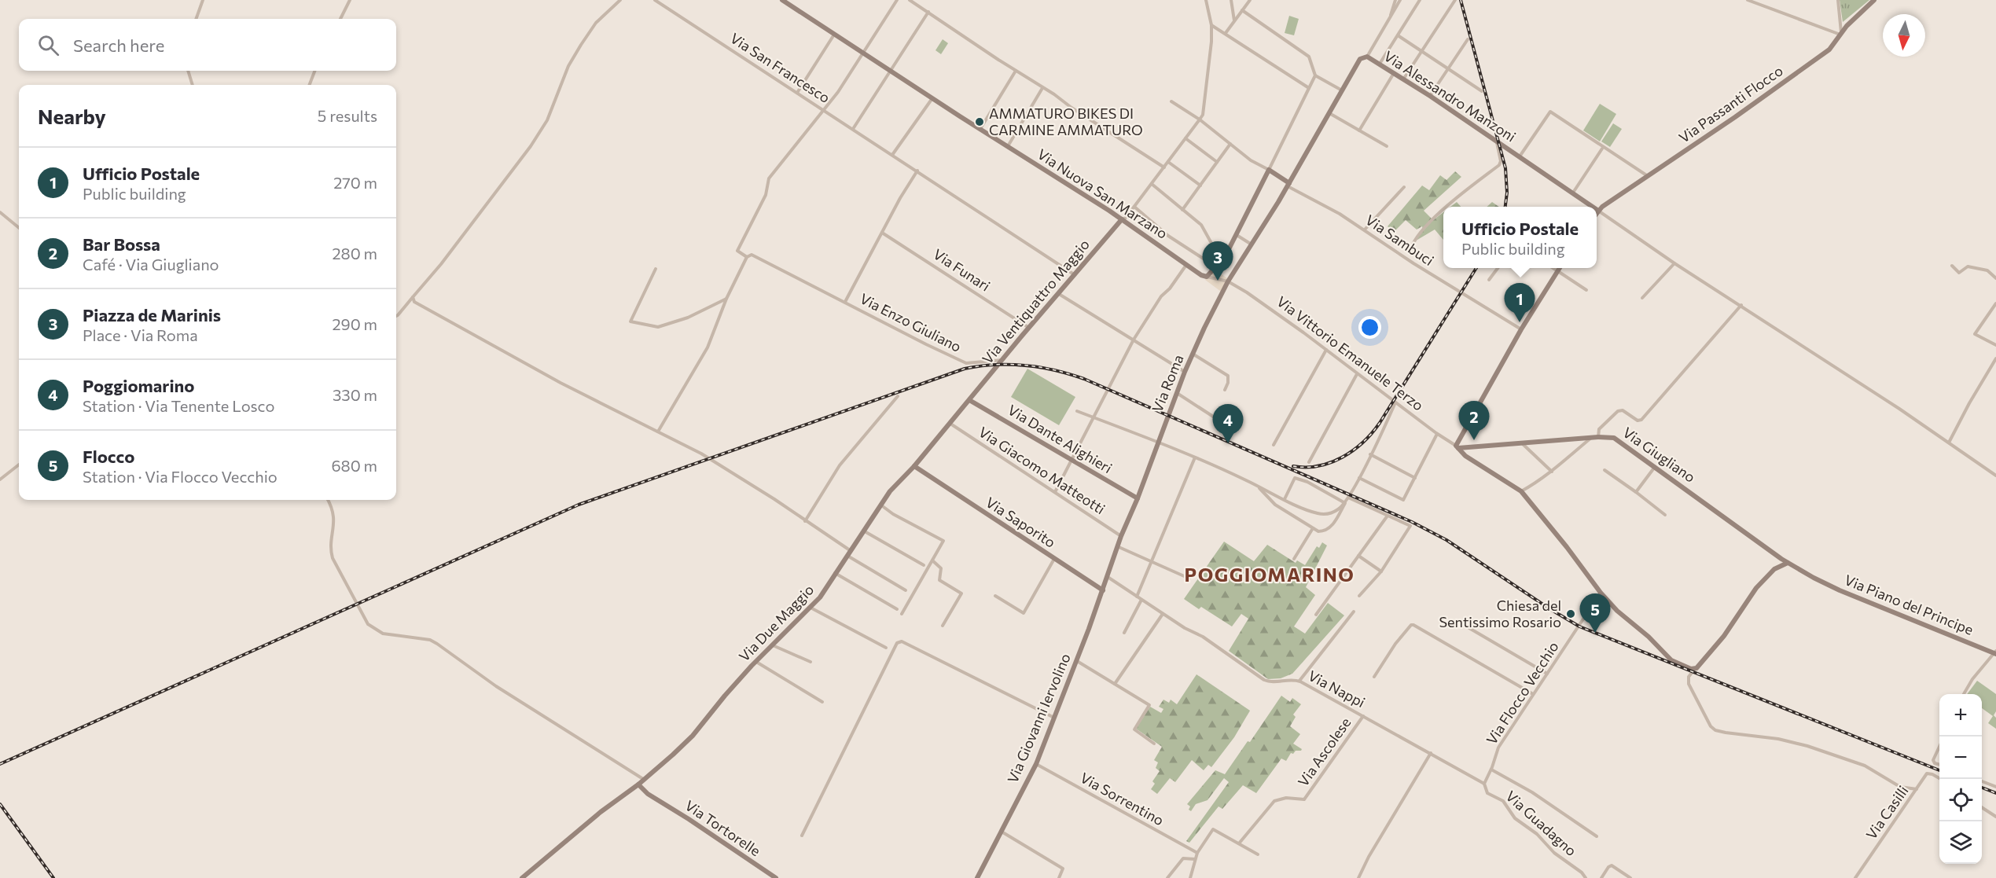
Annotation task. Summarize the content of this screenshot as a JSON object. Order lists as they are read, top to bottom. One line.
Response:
{"streets":{"main road":["Via Alessandro Manzoni","Via Passanti Flocco","Via Nuova San Marzano","Via Ventiquattro Maggio","Via Roma","Via Dante Alighieri","Via Giugliano","Via Saporito","Via Piano del Principe","Via Due Maggio","Via Giovanni Iervolino","Via Tortorelle"],"street":["Via San Francesco","Via Sambuci","Via Funari","Via Enzo Giuliano","Via Vittorio Emanuele Terzo","Via Giacomo Matteotti","Via Nappi","Via Flocco Vecchio","Via Ascolese","Via Sorrentino","Via Casilli","Via Guadagno"]},"crossings":[["Via San Francesco","Via Enzo Giuliano"],["Via Alessandro Manzoni","Via Sambuci"],["Via Alessandro Manzoni","Via Vittorio Emanuele Terzo"],["Via Alessandro Manzoni","Via Roma"],["Via Nuova San Marzano","Via Ventiquattro Maggio"],["Via Nuova San Marzano","Via Vittorio Emanuele Terzo"],["Via Funari","Via Ventiquattro Maggio"],["Via Funari","Via Enzo Giuliano"],["Via Ventiquattro Maggio","Via Enzo Giuliano"],["Via Ventiquattro Maggio","Via Dante Alighieri"],["Via Ventiquattro Maggio","Via Due Maggio"],["Via Vittorio Emanuele Terzo","Via Roma"],["Via Vittorio Emanuele Terzo","Via Giugliano"],["Via Roma","Via Dante Alighieri"],["Via Roma","Via Giacomo Matteotti"],["Via Roma","Via Nappi"],["Via Dante Alighieri","Via Due Maggio"],["Via Giugliano","Via Piano del Principe"],["Via Giacomo Matteotti","Via Due Maggio"],["Via Saporito","Via Due Maggio"],["Via Saporito","Via Giovanni Iervolino"],["Via Due Maggio","Via Tortorelle"],["Via Nappi","Via Flocco Vecchio"],["Via Nappi","Via Ascolese"],["Via Nappi","Via Guadagno"],["Via Flocco Vecchio","Via Guadagno"],["Via Giovanni Iervolino","Via Sorrentino"]],"districts":["POGGIOMARINO"],"places":["AMMATURO BIKES DI CARMINE AMMATURO","Chiesa del Sentissimo Rosario"],"north":"bottom","page":{"search":"Search here","heading":["Nearby","5 results"],"list":[{"mark":"1","name":"Ufficio Postale","note":"Public building","value":"270 m"},{"mark":"2","name":"Bar Bossa","note":"Café · Via Giugliano","value":"280 m"},{"mark":"3","name":"Piazza de Marinis","note":"Place · Via Roma","value":"290 m"},{"mark":"4","name":"Poggiomarino","note":"Station · Via Tenente Losco","value":"330 m"},{"mark":"5","name":"Flocco","note":"Station · Via Flocco Vecchio","value":"680 m"}],"popup":["Ufficio Postale","Public building"],"pins":["3","1","2","4","5"],"map_buttons":["+","−"]}}
